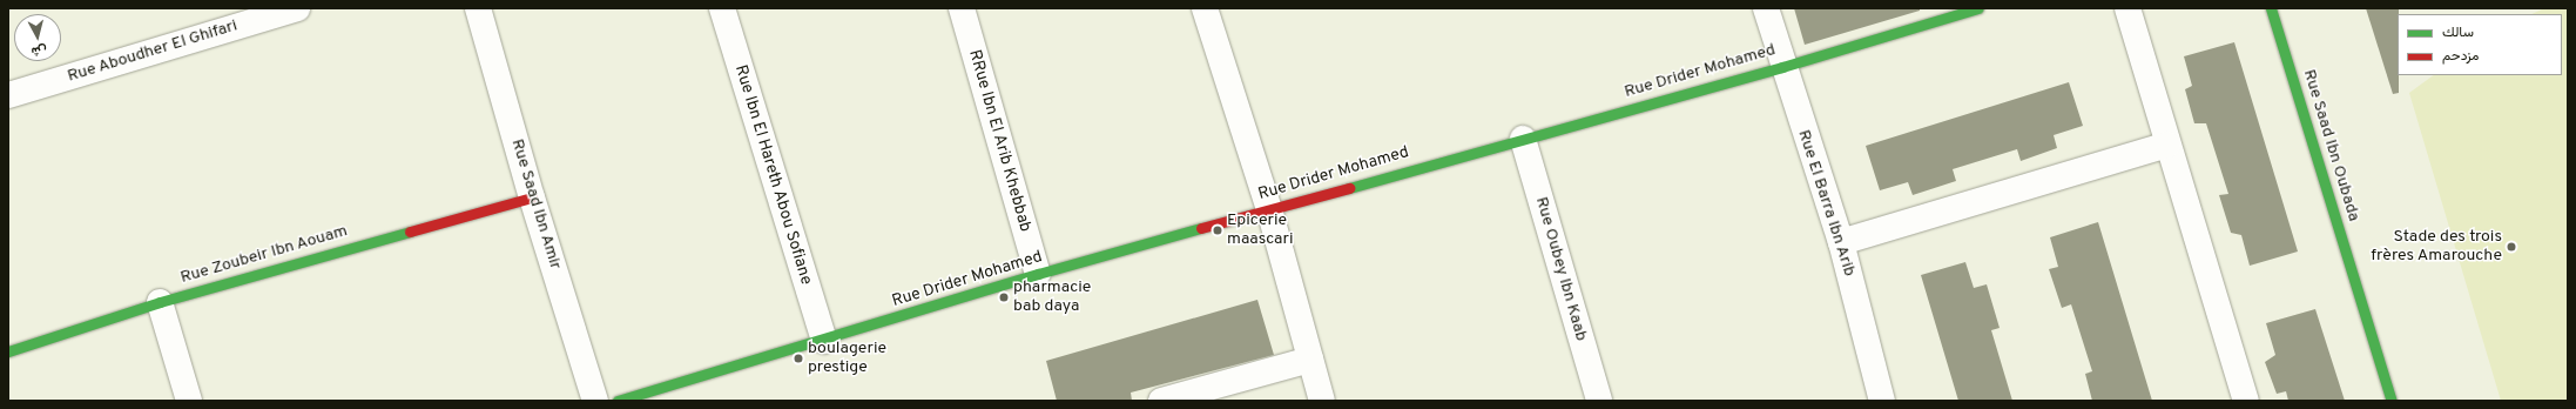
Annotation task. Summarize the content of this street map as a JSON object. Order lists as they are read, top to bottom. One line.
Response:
{"streets":{"street":["Rue Aboudher El Ghifari","Rue Drider Mohamed","RRue Ibn El Arib Khebbab","Rue Saad Ibn Oubada","Rue Ibn El Hareth Abou Sofiane","Rue El Barra Ibn Arib","Rue Saad Ibn Amir","Rue Zoubeir Ibn Aouam","Rue Oubey Ibn Kaab"]},"crossings":[["Rue Drider Mohamed","RRue Ibn El Arib Khebbab"],["Rue Drider Mohamed","Rue Ibn El Hareth Abou Sofiane"],["Rue Drider Mohamed","Rue El Barra Ibn Arib"],["Rue Drider Mohamed","Rue Oubey Ibn Kaab"],["Rue Saad Ibn Amir","Rue Zoubeir Ibn Aouam"]],"places":["Epicerie maascari","Stade des trois frères Amarouche","pharmacie bab daya","boulagerie prestige"],"legend":["سالك","مزدحم"],"north":"bottom"}
